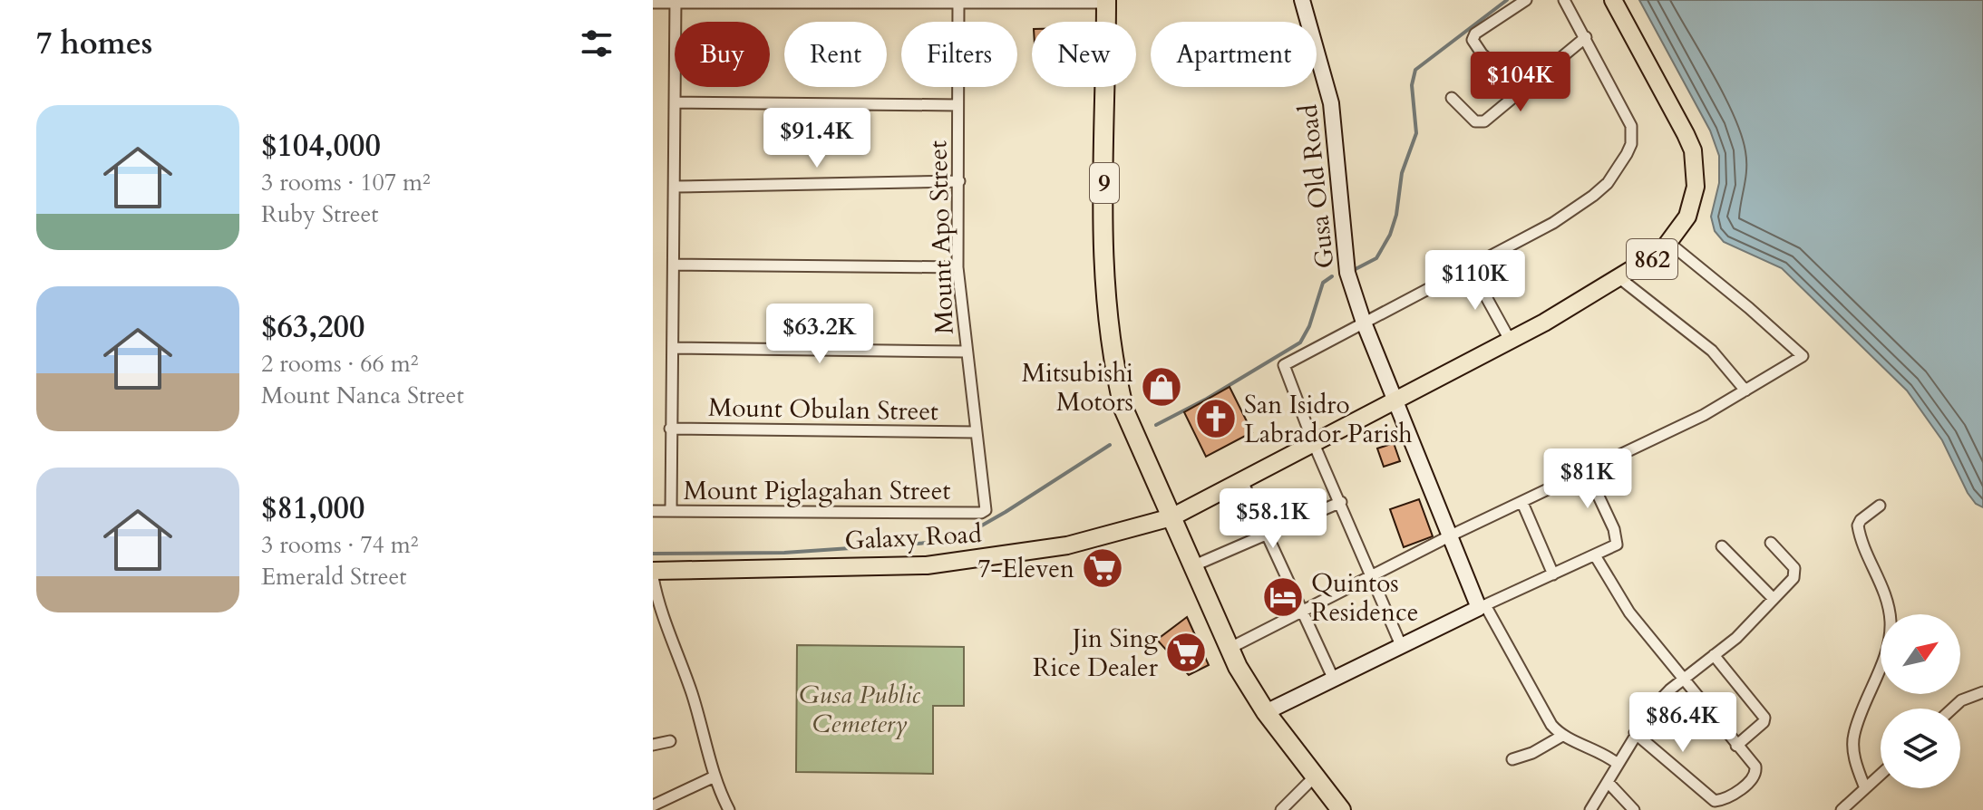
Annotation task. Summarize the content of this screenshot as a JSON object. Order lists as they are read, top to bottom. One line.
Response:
{"streets":{"highway":["9"],"main road":["862","Galaxy Road"],"street":["Gusa Old Road","Mount Apo Street","Mount Obulan Street","Mount Piglagahan Street"]},"crossings":[["9","862"],["9","Galaxy Road"],["Gusa Old Road","862"],["Mount Apo Street","Mount Obulan Street"],["Mount Apo Street","Mount Piglagahan Street"],["862","Galaxy Road"]],"parks":["Gusa Public Cemetery"],"places":{"shop":["Mitsubishi Motors"],"church":["San Isidro Labrador Parish"],"supermarket":["7-Eleven","Jin Sing Rice Dealer"],"hotel":["Quintos Residence"]},"north":"top right","page":{"heading":"7 homes","chip":["Buy","Rent","Filters","New","Apartment"],"price":["$104K","$91.4K","$110K","$63.2K","$81K","$58.1K","$86.4K"],"list":[{"name":"$104,000","note":"3 rooms · 107 m² · Ruby Street"},{"name":"$63,200","note":"2 rooms · 66 m² · Mount Nanca Street"},{"name":"$81,000","note":"3 rooms · 74 m² · Emerald Street"}]}}
